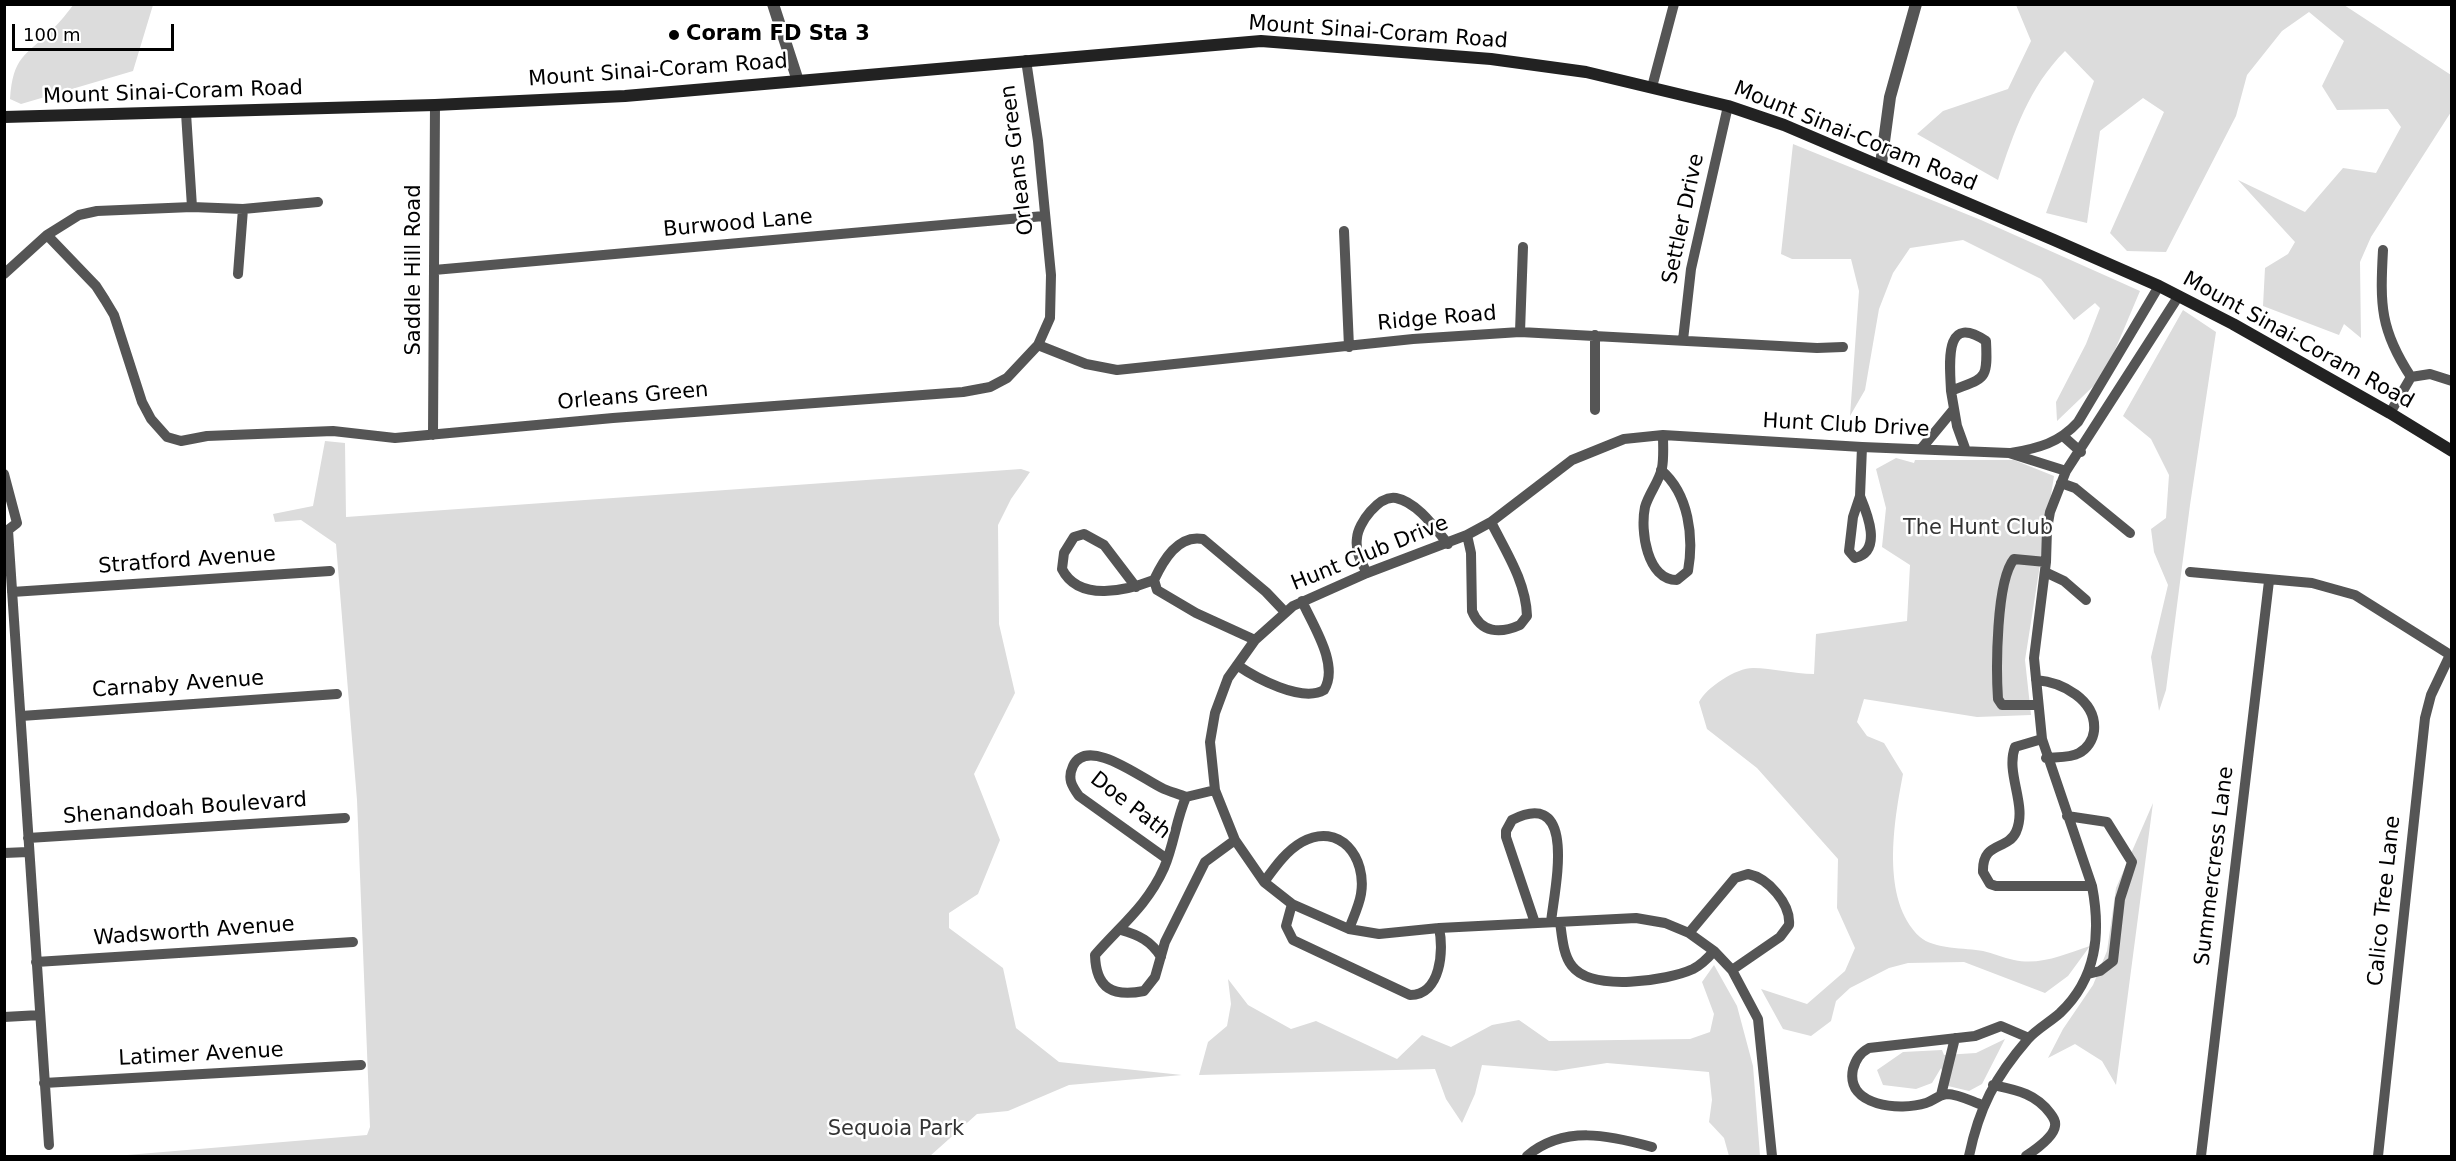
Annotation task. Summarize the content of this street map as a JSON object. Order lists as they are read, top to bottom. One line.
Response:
{"streets":{"main road":["Mount Sinai-Coram Road"],"street":["Orleans Green","Settler Drive","Burwood Lane","Saddle Hill Road","Ridge Road","Hunt Club Drive","Stratford Avenue","Carnaby Avenue","Doe Path","Shenandoah Boulevard","Summercress Lane","Calico Tree Lane","Wadsworth Avenue","Latimer Avenue"]},"crossings":[["Mount Sinai-Coram Road","Orleans Green"],["Mount Sinai-Coram Road","Settler Drive"],["Mount Sinai-Coram Road","Saddle Hill Road"],["Mount Sinai-Coram Road","Hunt Club Drive"],["Orleans Green","Burwood Lane"],["Orleans Green","Saddle Hill Road"],["Orleans Green","Ridge Road"],["Settler Drive","Ridge Road"],["Burwood Lane","Saddle Hill Road"]],"parks":["The Hunt Club","Sequoia Park"],"places":["Coram FD Sta 3"],"scale_bar":"100 m"}
